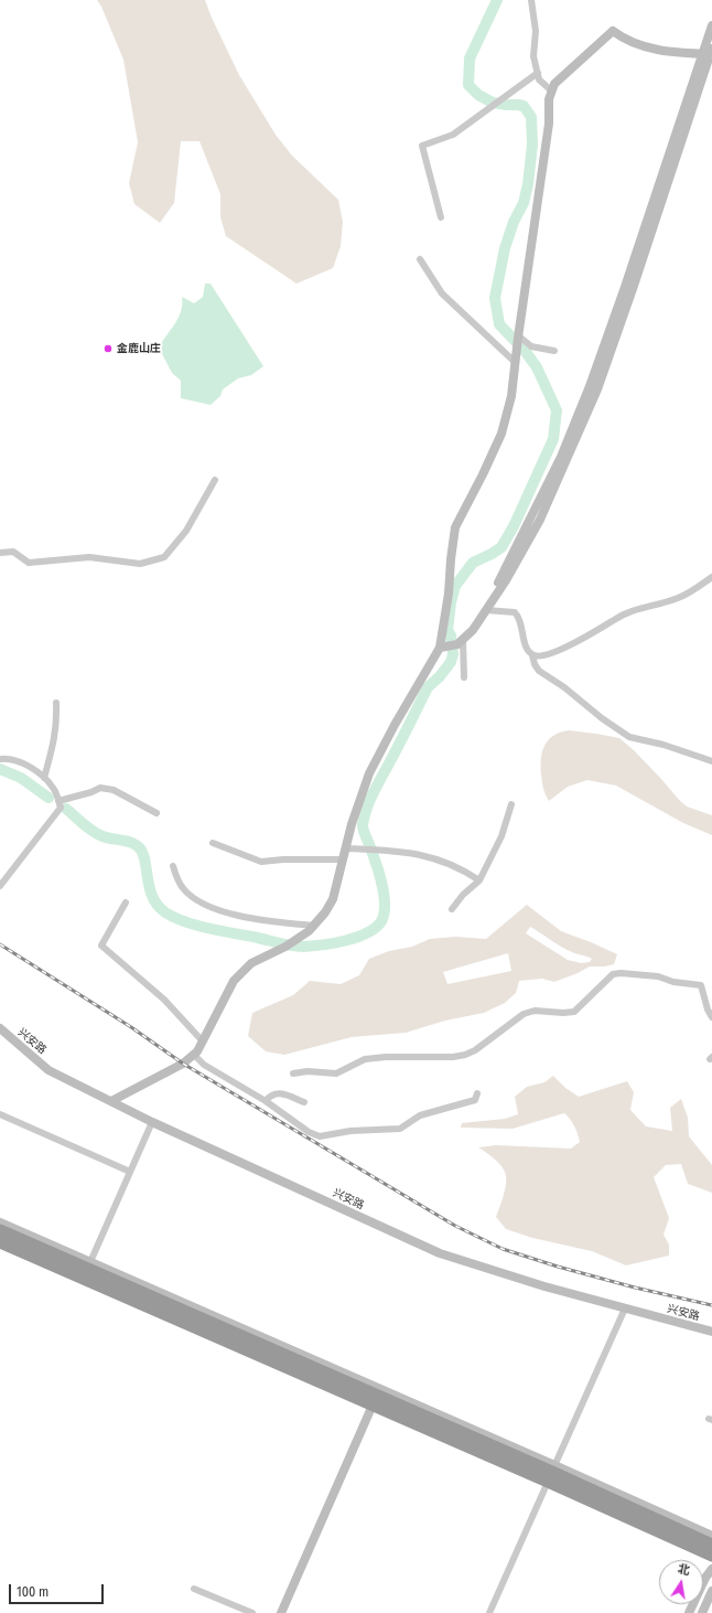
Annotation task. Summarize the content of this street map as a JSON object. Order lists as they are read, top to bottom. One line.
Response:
{"streets":{"street":["兴安路"]},"places":["金鹿山庄"],"scale_bar":"100 m","north":"top"}
